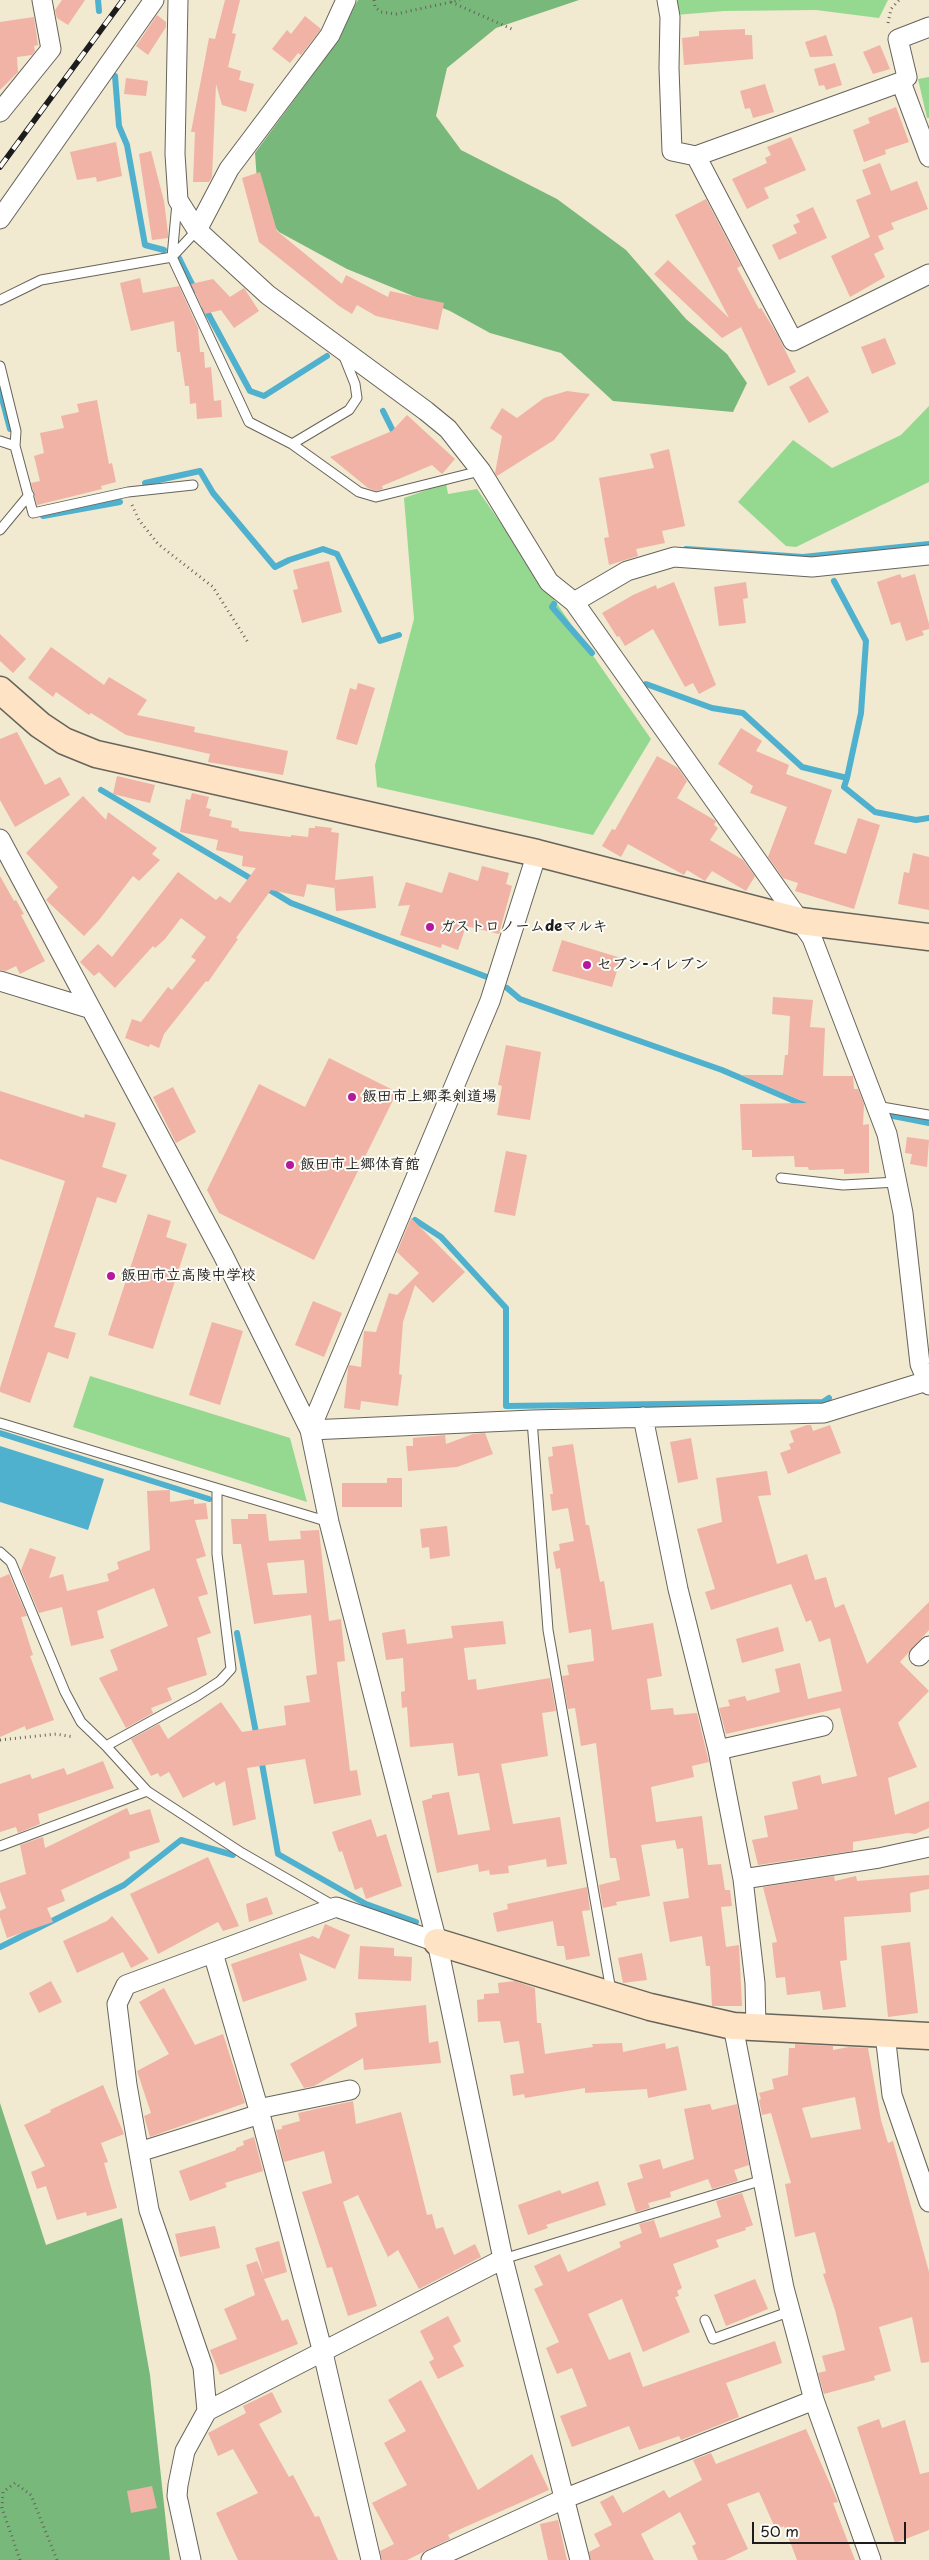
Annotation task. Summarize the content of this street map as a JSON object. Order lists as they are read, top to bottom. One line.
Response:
{"places":["ガストロノームdeマルキ","セブン-イレブン","飯田市上郷柔剣道場","飯田市上郷体育館","飯田市立高陵中学校"],"scale_bar":"50 m"}
